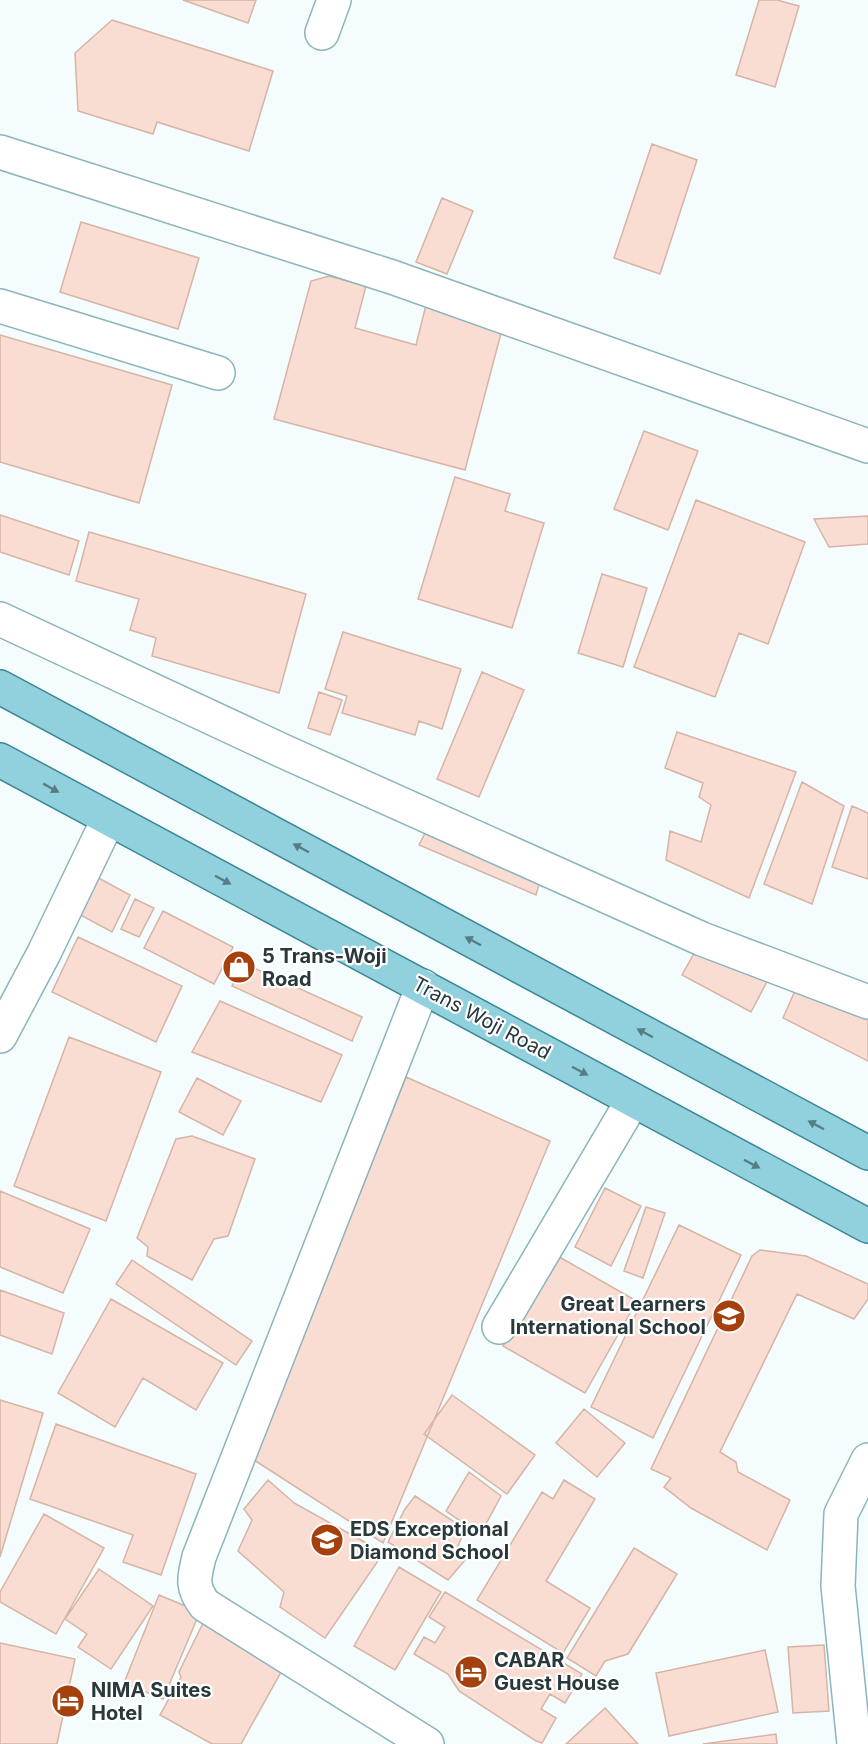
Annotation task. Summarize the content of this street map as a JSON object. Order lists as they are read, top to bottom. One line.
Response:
{"streets":{"main road":["Trans Woji Road"]},"places":{"shop":["5 Trans-Woji Road"],"school or university":["Great Learners International School","EDS Exceptional Diamond School"],"hotel":["CABAR Guest House","NIMA Suites Hotel"]}}
